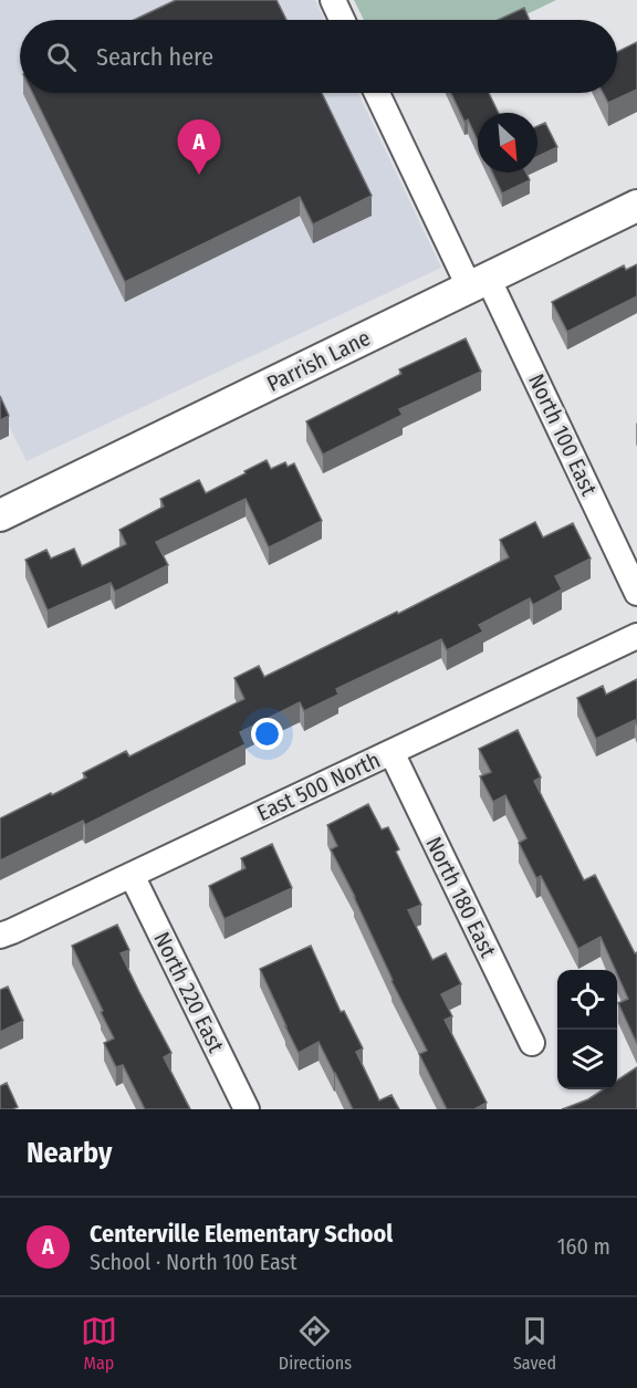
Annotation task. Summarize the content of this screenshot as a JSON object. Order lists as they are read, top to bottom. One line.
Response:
{"streets":{"street":["Parrish Lane","North 100 East","East 500 North","North 180 East","North 220 East"]},"crossings":[["Parrish Lane","North 100 East"],["East 500 North","North 180 East"],["East 500 North","North 220 East"]],"north":"bottom right","page":{"search":"Search here","pins":"A","heading":"Nearby","list":[{"mark":"A","name":"Centerville Elementary School","note":"School · North 100 East","value":"160 m"}],"nav":["Map","Directions","Saved"]}}
